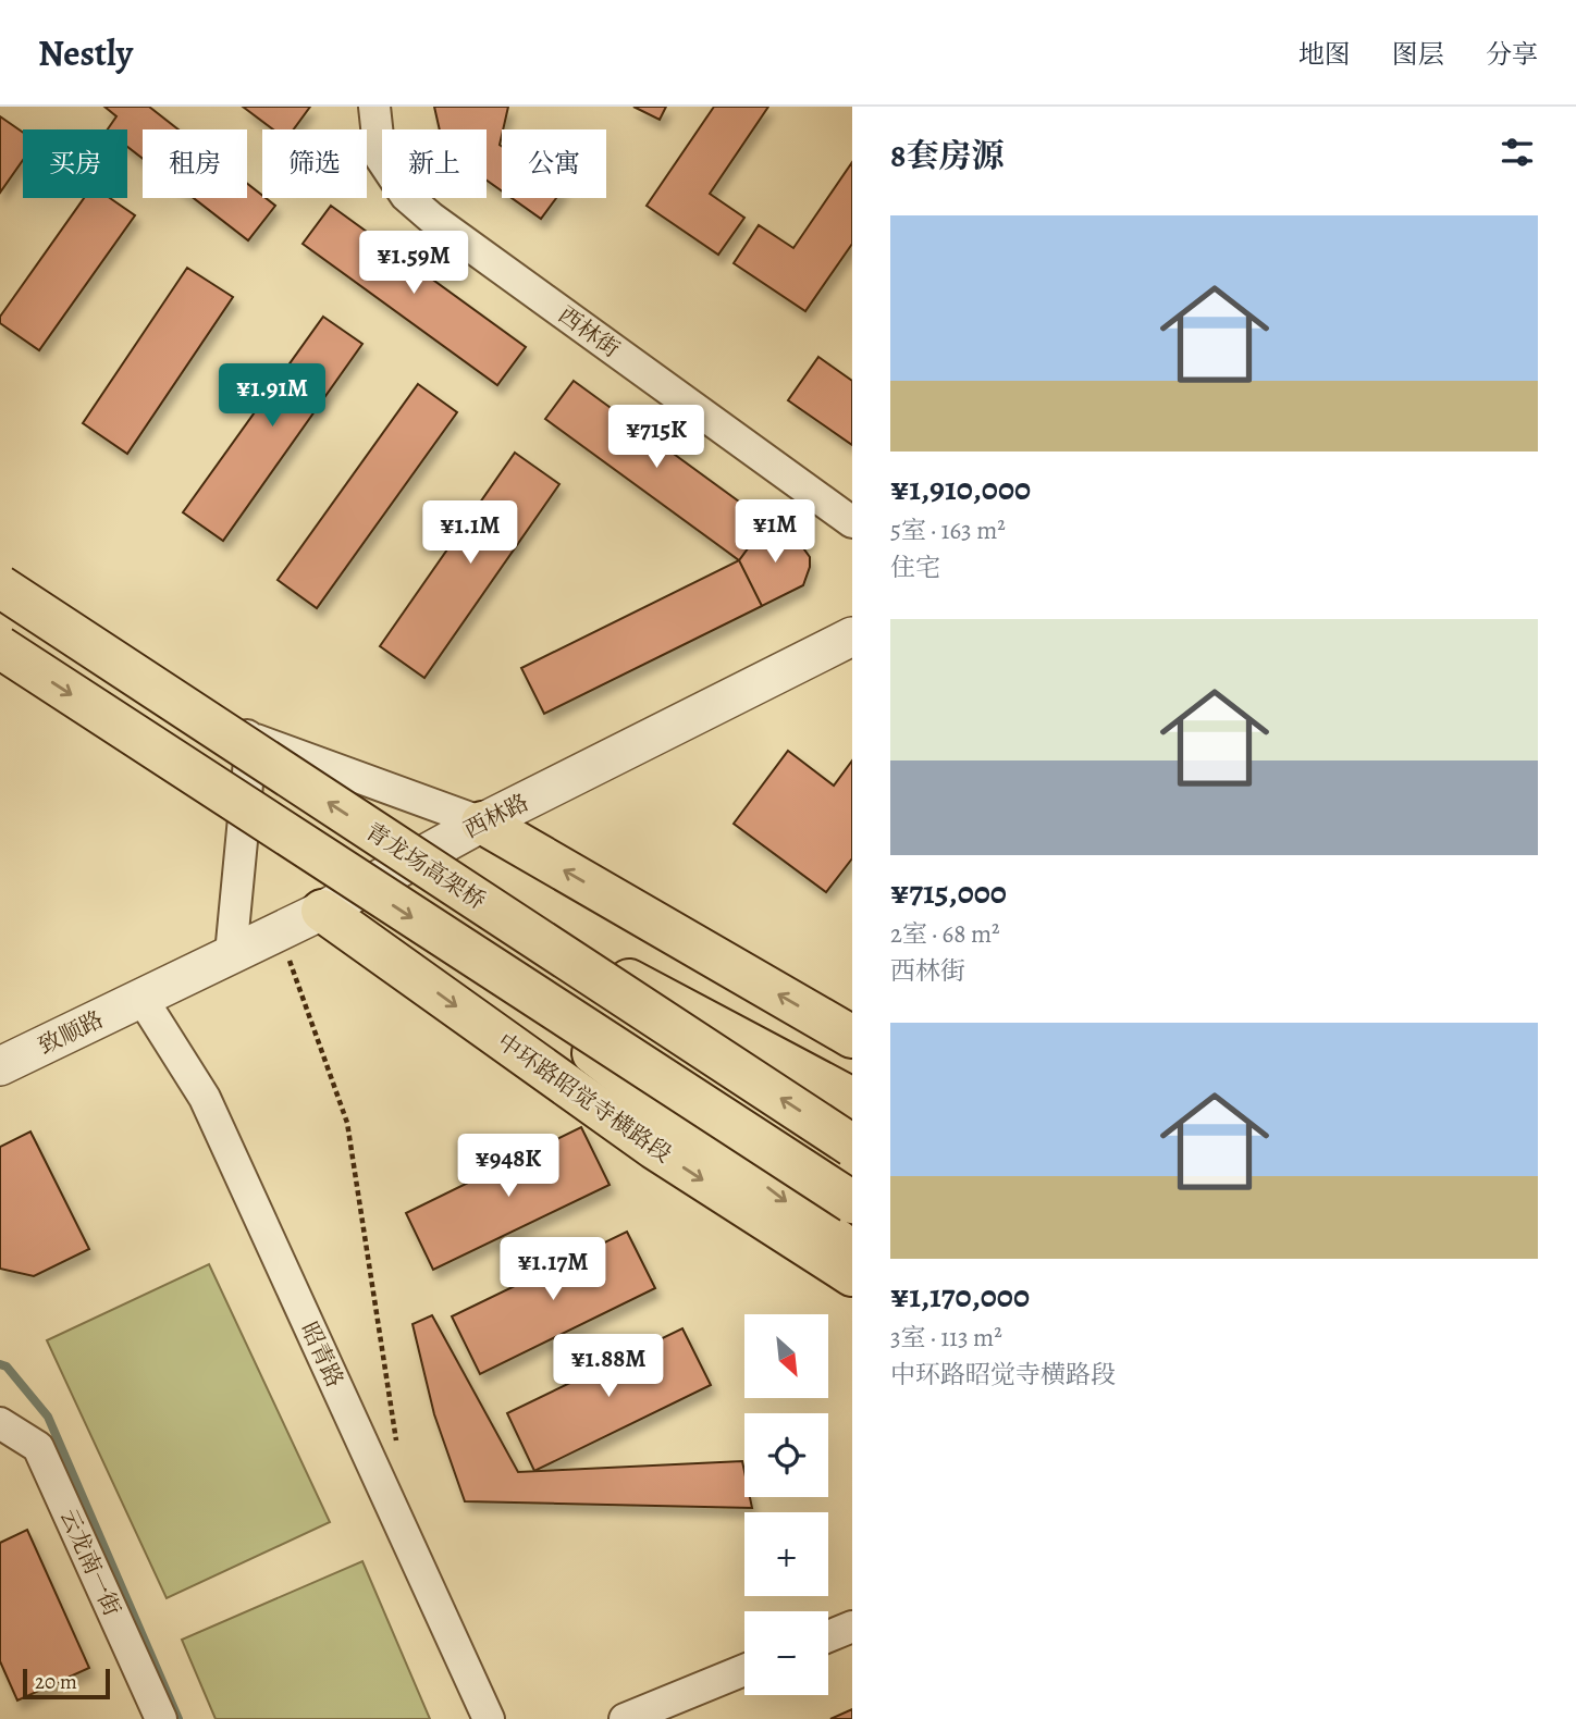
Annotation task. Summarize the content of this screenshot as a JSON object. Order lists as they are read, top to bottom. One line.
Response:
{"streets":{"main road":["青龙场高架桥","中环路昭觉寺横路段"],"street":["西林街","西林路","致顺路","昭青路","云龙南一街"]},"crossings":[["西林路","致顺路"],["西林路","中环路昭觉寺横路段"],["西林路","昭青路"],["致顺路","昭青路"]],"scale_bar":"20 m","north":"bottom right","page":{"header":"Nestly","nav":["地图","图层","分享"],"heading":"8套房源","chip":["买房","租房","筛选","新上","公寓"],"list":[{"name":"¥1,910,000","note":"5室 · 163 m² · 住宅"},{"name":"¥715,000","note":"2室 · 68 m² · 西林街"},{"name":"¥1,170,000","note":"3室 · 113 m² · 中环路昭觉寺横路段"}],"price":["¥1.59M","¥1.91M","¥715K","¥1M","¥1.1M","¥948K","¥1.17M","¥1.88M"],"map_buttons":["+","−"],"scale":"20 m"}}
